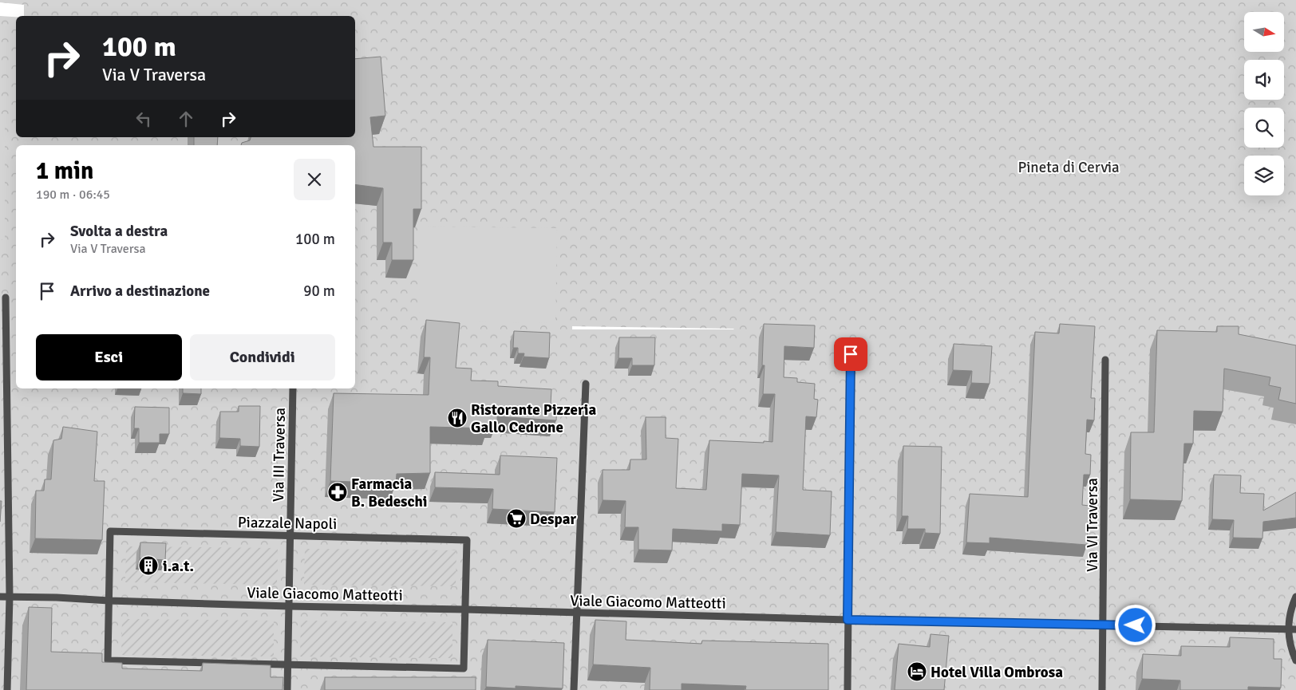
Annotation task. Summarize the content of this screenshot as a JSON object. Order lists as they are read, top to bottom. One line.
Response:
{"streets":{"street":["Via III Traversa","Piazzale Napoli","Via VI Traversa","Viale Giacomo Matteotti"]},"crossings":[["Via III Traversa","Piazzale Napoli"],["Via III Traversa","Viale Giacomo Matteotti"],["Piazzale Napoli","Viale Giacomo Matteotti"],["Via VI Traversa","Viale Giacomo Matteotti"]],"parks":["Pineta di Cervia"],"places":{"restaurant":["Ristorante Pizzeria Gallo Cedrone"],"pharmacy":["Farmacia B. Bedeschi"],"supermarket":["Despar"],"building":["i.a.t."],"hotel":["Hotel Villa Ombrosa"]},"north":"right","page":{"turn":["100 m","Via V Traversa"],"heading":["1 min","190 m · 06:45"],"list":[{"name":"Svolta a destra","note":"Via V Traversa","value":"100 m"},{"name":"Arrivo a destinazione","value":"90 m"}],"buttons":["Esci","Condividi"]}}
